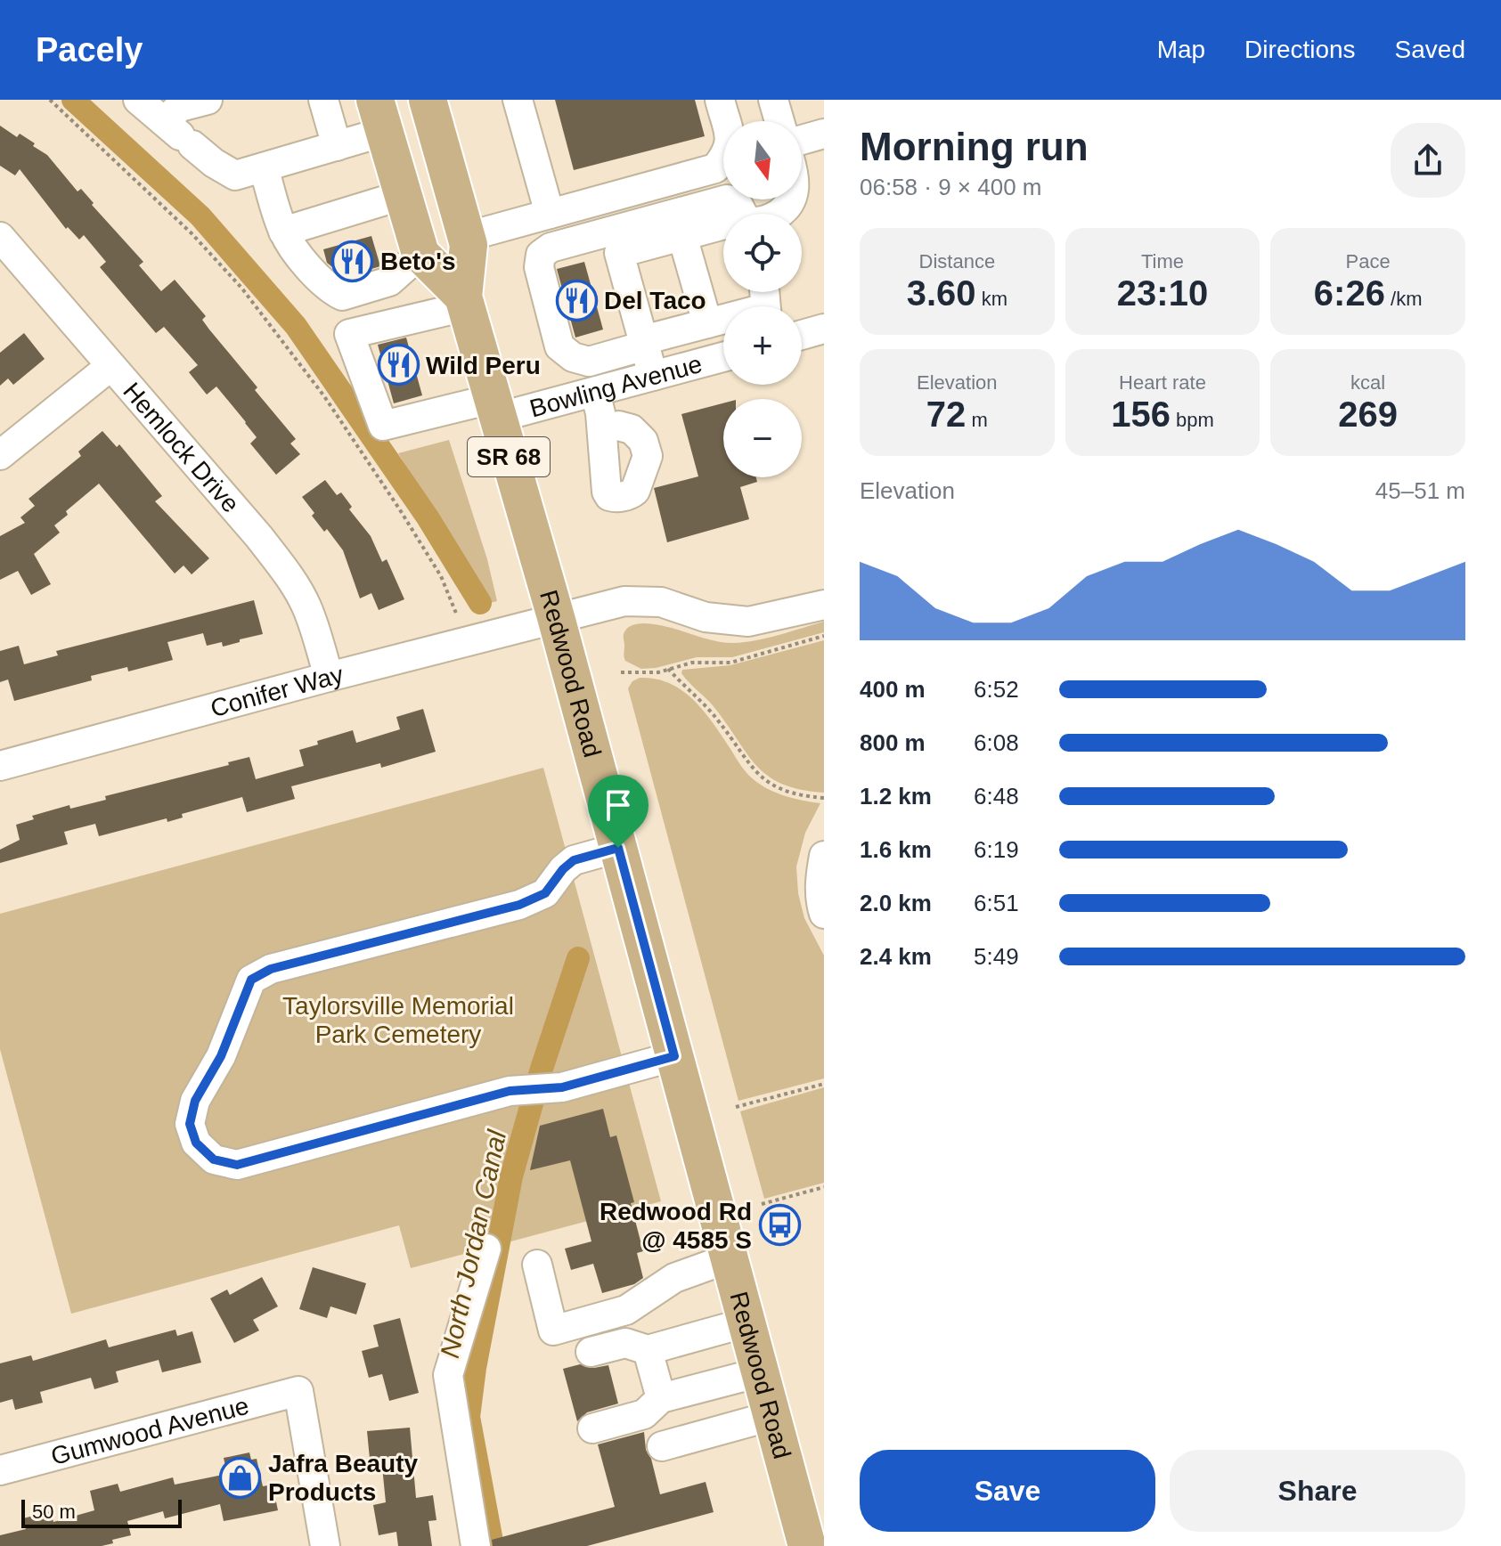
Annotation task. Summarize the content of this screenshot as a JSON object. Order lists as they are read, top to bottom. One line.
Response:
{"streets":{"main road":["SR 68","Redwood Road"],"street":["Bowling Avenue","Hemlock Drive","Conifer Way","Gumwood Avenue"]},"crossings":[["Bowling Avenue","Redwood Road"],["Hemlock Drive","Conifer Way"],["Redwood Road","Conifer Way"]],"water":["North Jordan Canal"],"parks":["Taylorsville Memorial Park Cemetery"],"places":{"restaurant":["Beto's","Del Taco","Wild Peru"],"bus stop":["Redwood Rd @ 4585 S"],"shop":["Jafra Beauty Products"]},"scale_bar":"50 m","north":"bottom","page":{"header":"Pacely","nav":["Map","Directions","Saved"],"heading":["Morning run","06:58 · 9 × 400 m"],"map_buttons":["+","−"],"stats":[["Distance","3.60 km"],["Time","23:10"],["Pace","6:26 /km"],["Elevation","72 m"],["Heart rate","156 bpm"],["kcal","269"]],"chart":["Elevation","45–51 m"],"list":[{"name":"400 m","note":"6:52"},{"name":"800 m","note":"6:08"},{"name":"1.2 km","note":"6:48"},{"name":"1.6 km","note":"6:19"},{"name":"2.0 km","note":"6:51"},{"name":"2.4 km","note":"5:49"}],"buttons":["Save","Share"],"scale":"50 m"}}
